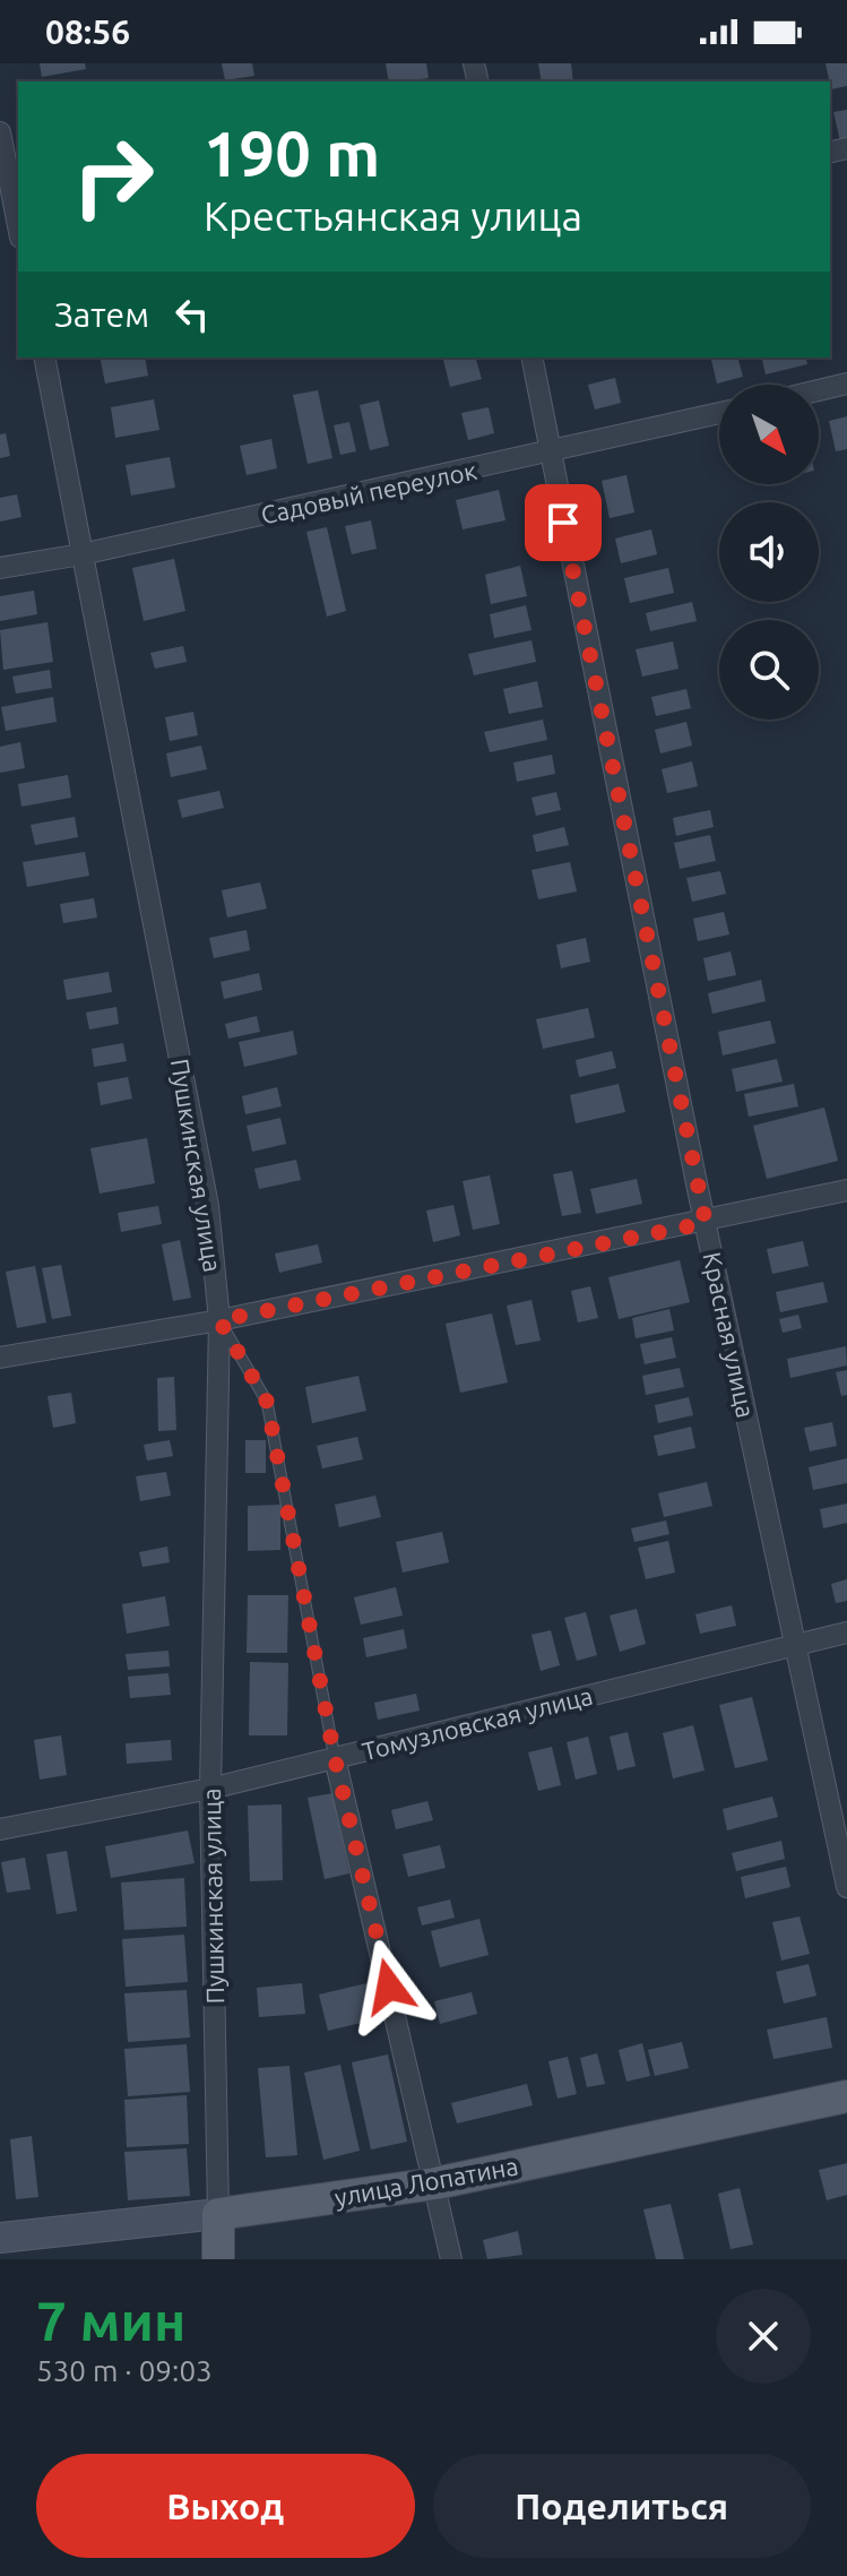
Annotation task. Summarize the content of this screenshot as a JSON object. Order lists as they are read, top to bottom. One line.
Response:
{"streets":{"main road":["Пушкинская улица","улица Лопатина"],"street":["Садовый переулок","Красная улица","Томузловская улица"]},"crossings":[["Садовый переулок","Пушкинская улица"],["Садовый переулок","Красная улица"],["Пушкинская улица","Томузловская улица"],["Пушкинская улица","улица Лопатина"],["Красная улица","Томузловская улица"]],"north":"bottom right","page":{"status":"08:56","turn":["190 m","Крестьянская улица"],"then":"Затем","heading":["7 мин","530 m · 09:03"],"buttons":["Выход","Поделиться"]}}
